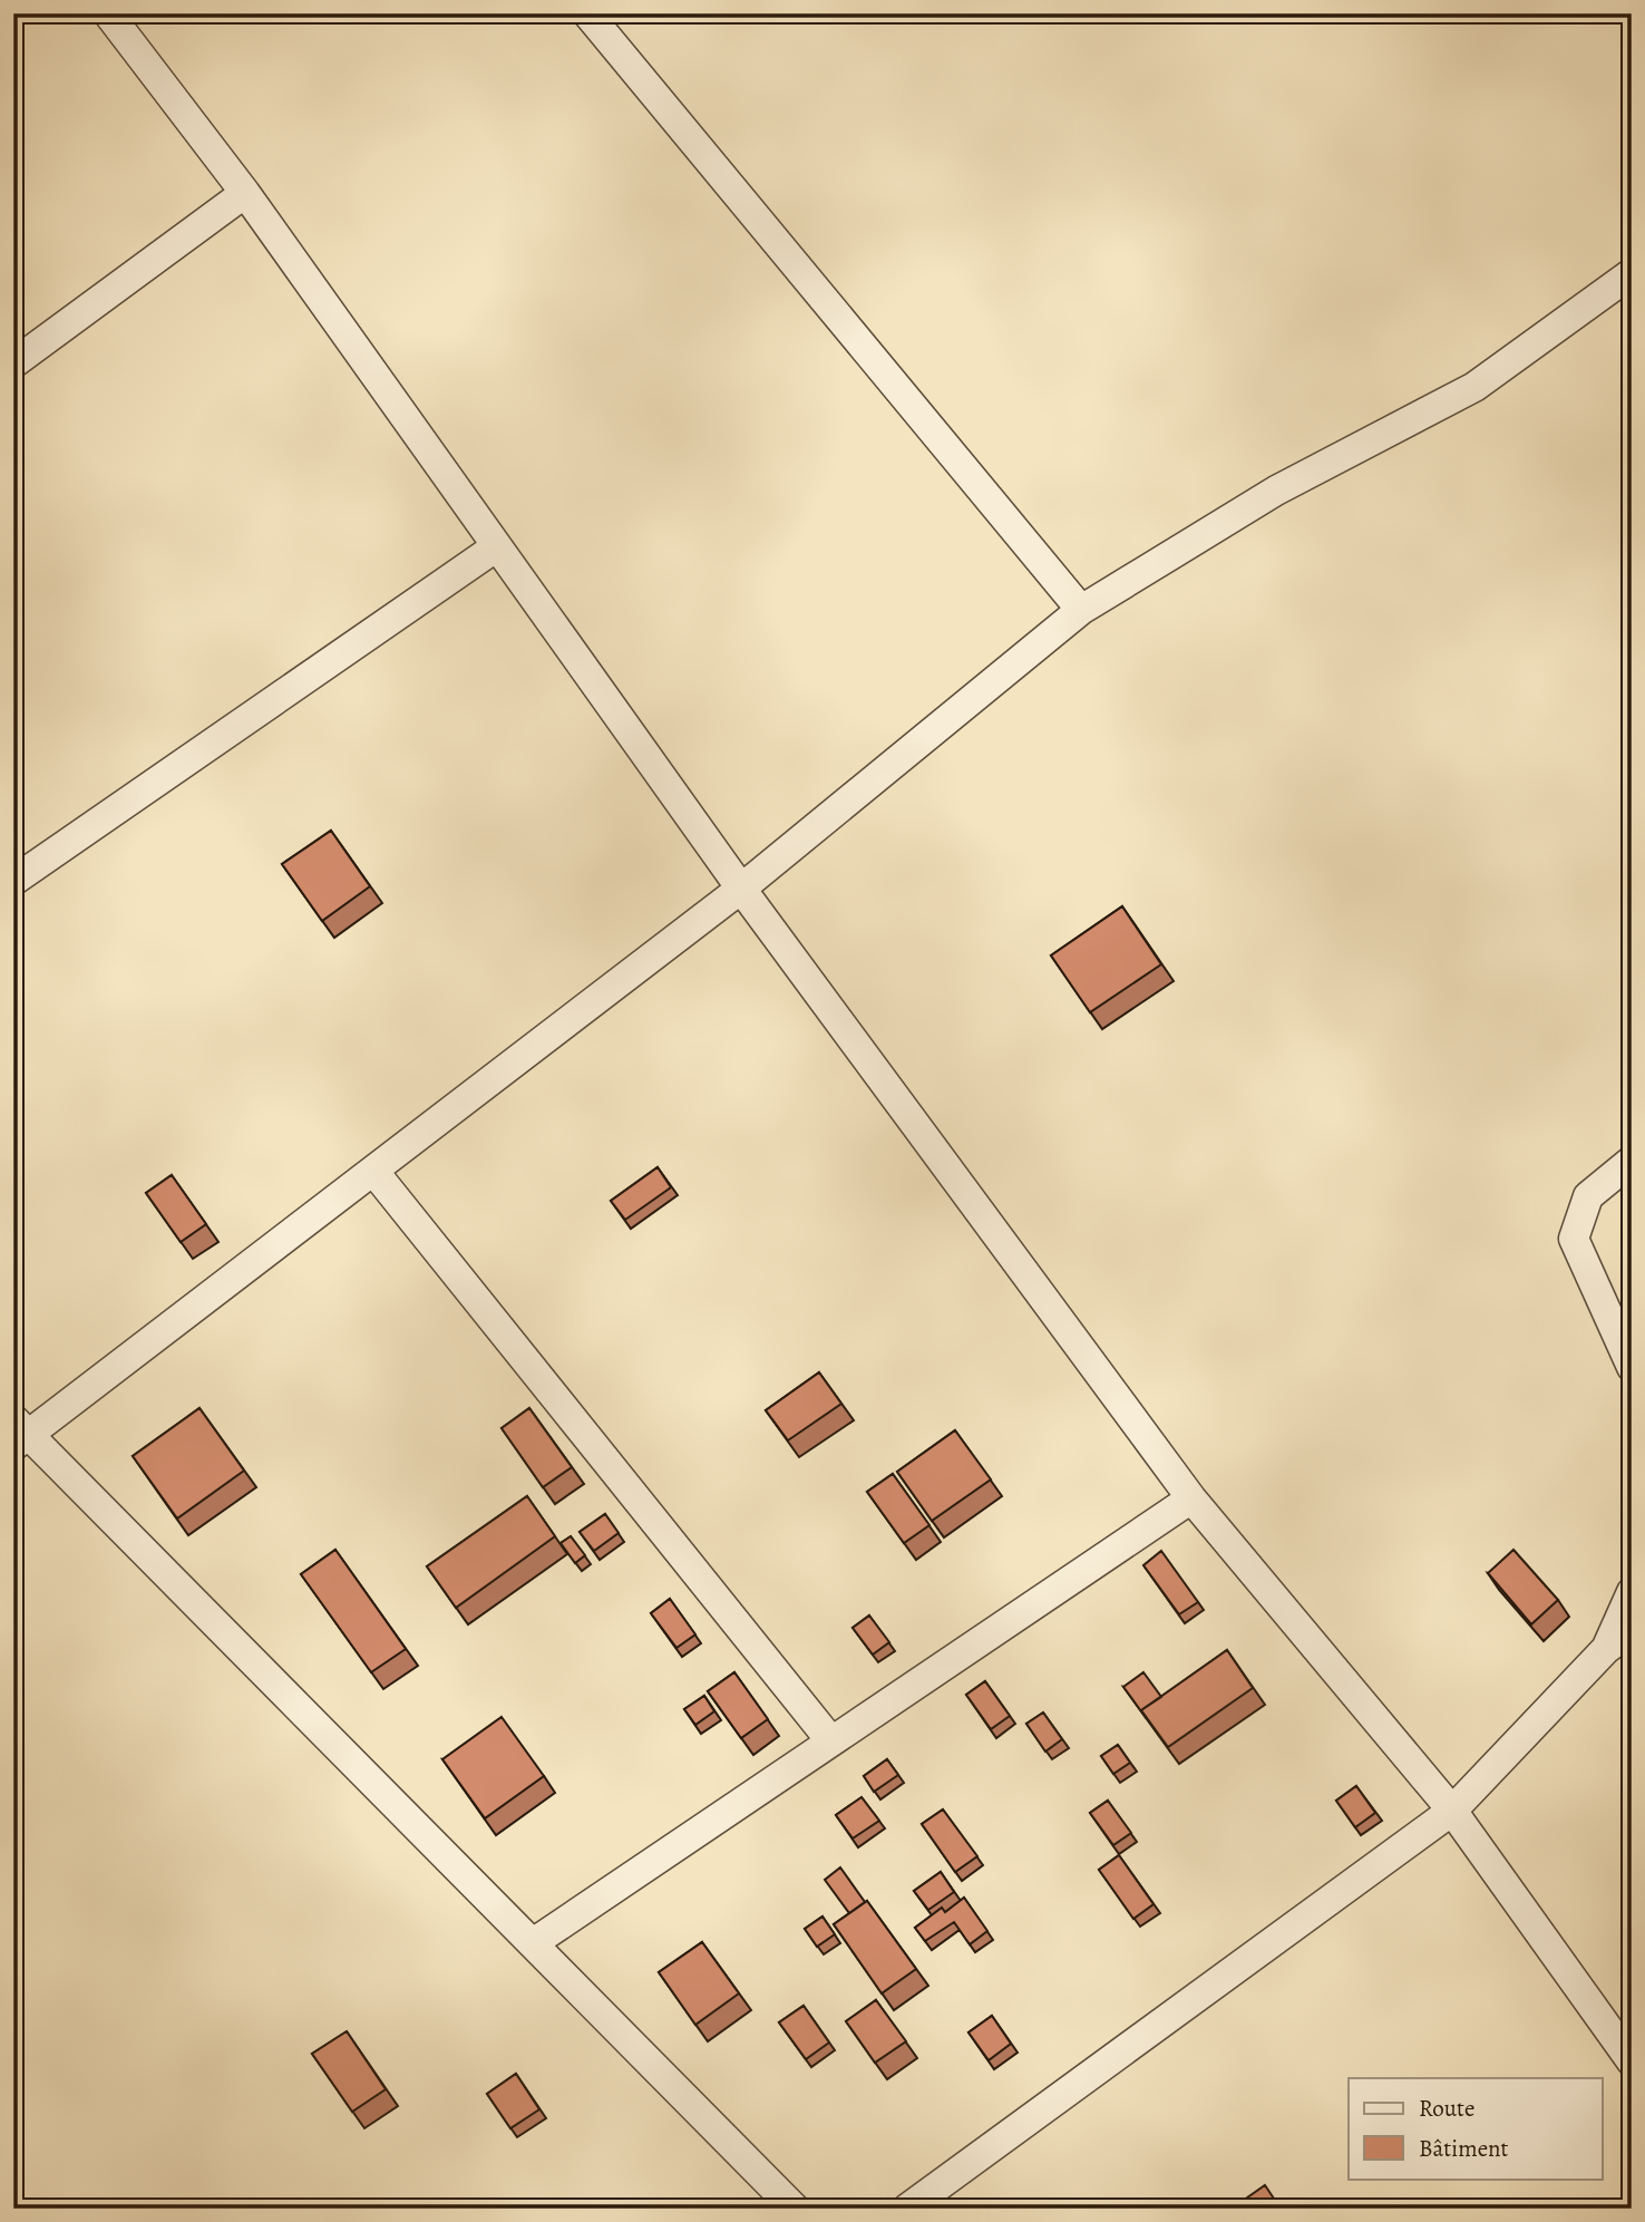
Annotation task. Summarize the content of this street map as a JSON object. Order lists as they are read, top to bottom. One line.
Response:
{"legend":["Route","Bâtiment"]}
